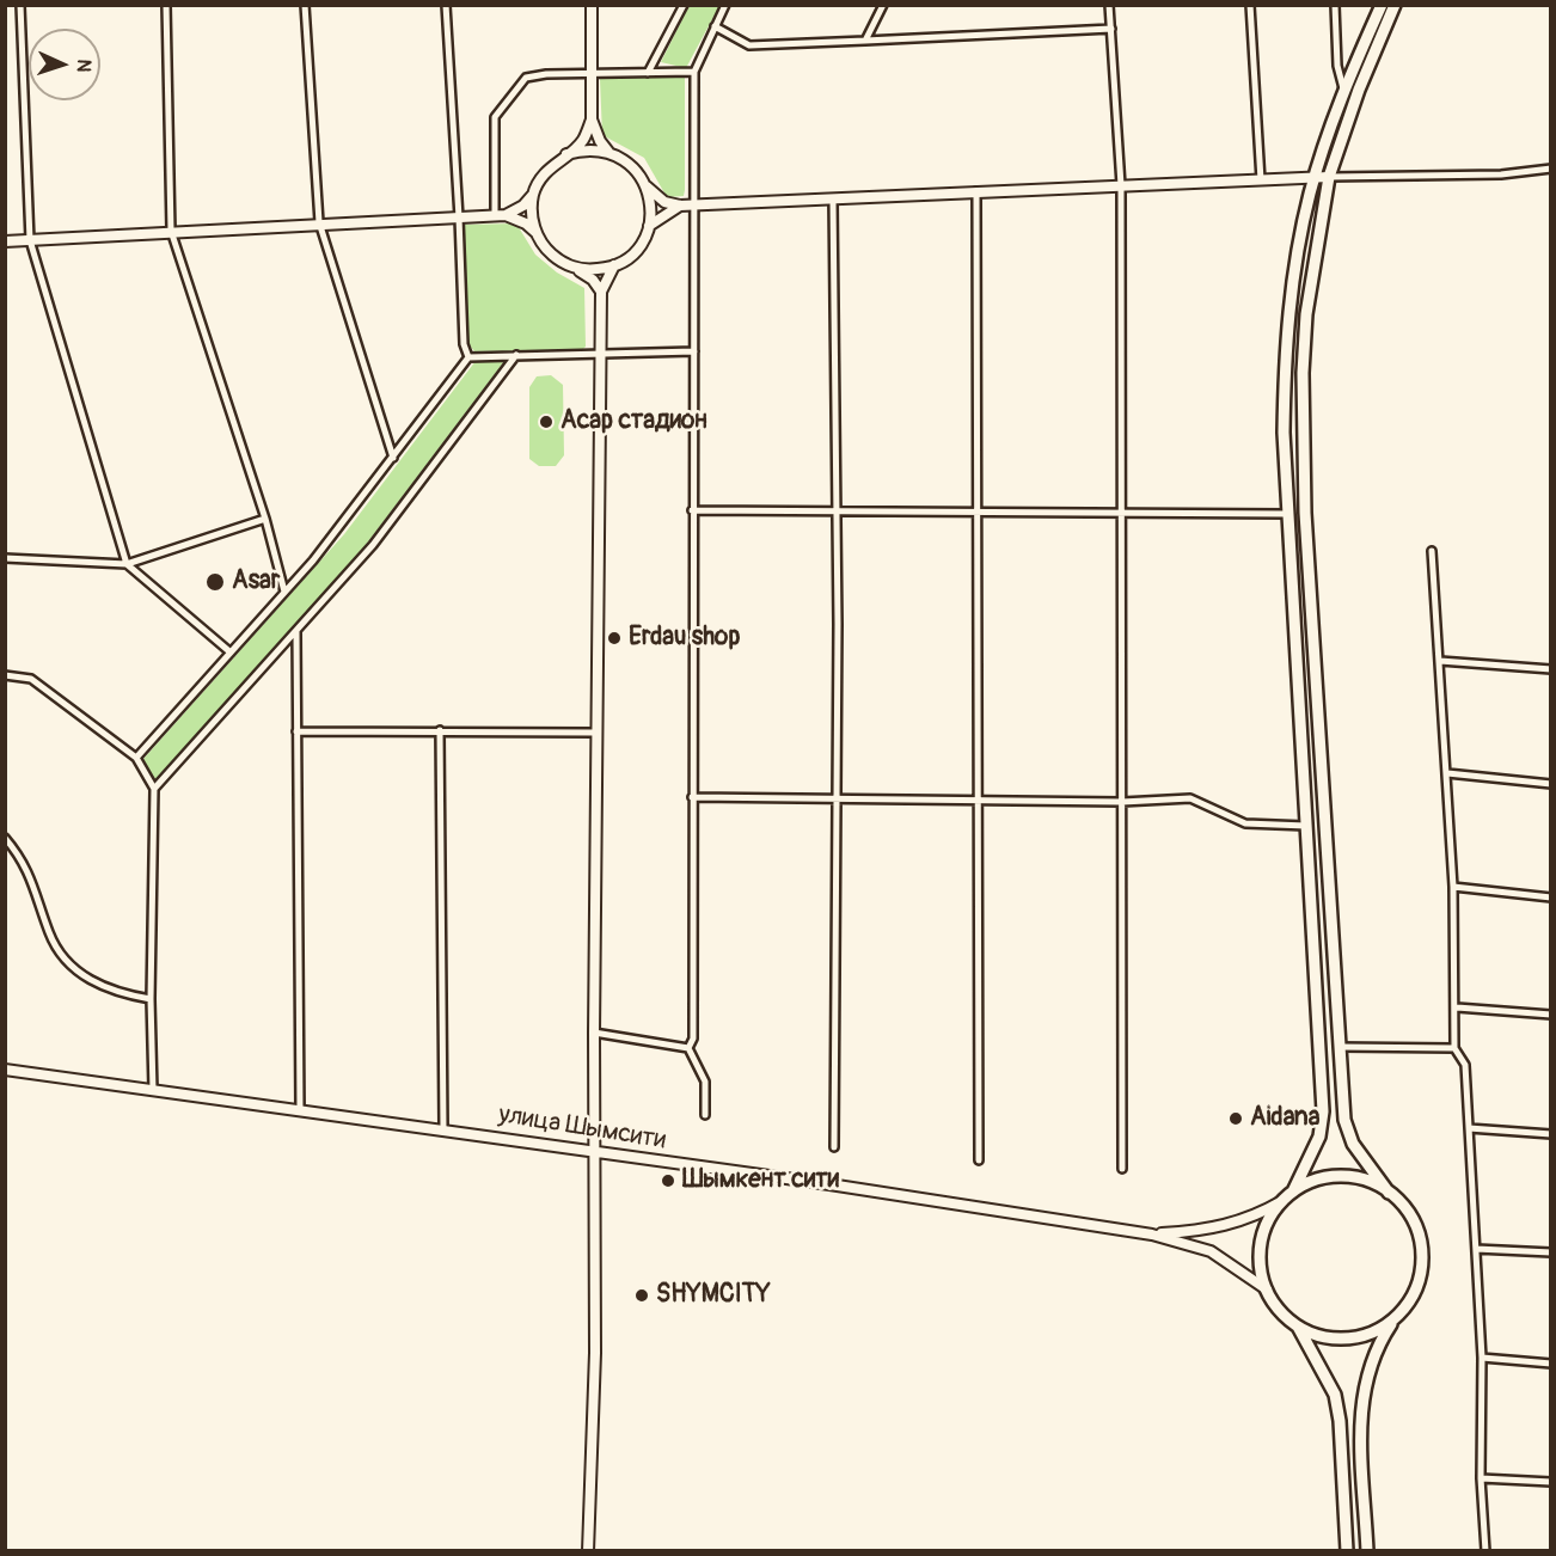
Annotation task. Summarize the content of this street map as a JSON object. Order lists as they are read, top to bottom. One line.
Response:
{"streets":{"street":["улица Шымсити"]},"places":["Асар стадион","Asar","Erdau shop","Aidana","Шымкент сити","SHYMCITY"],"north":"right"}
